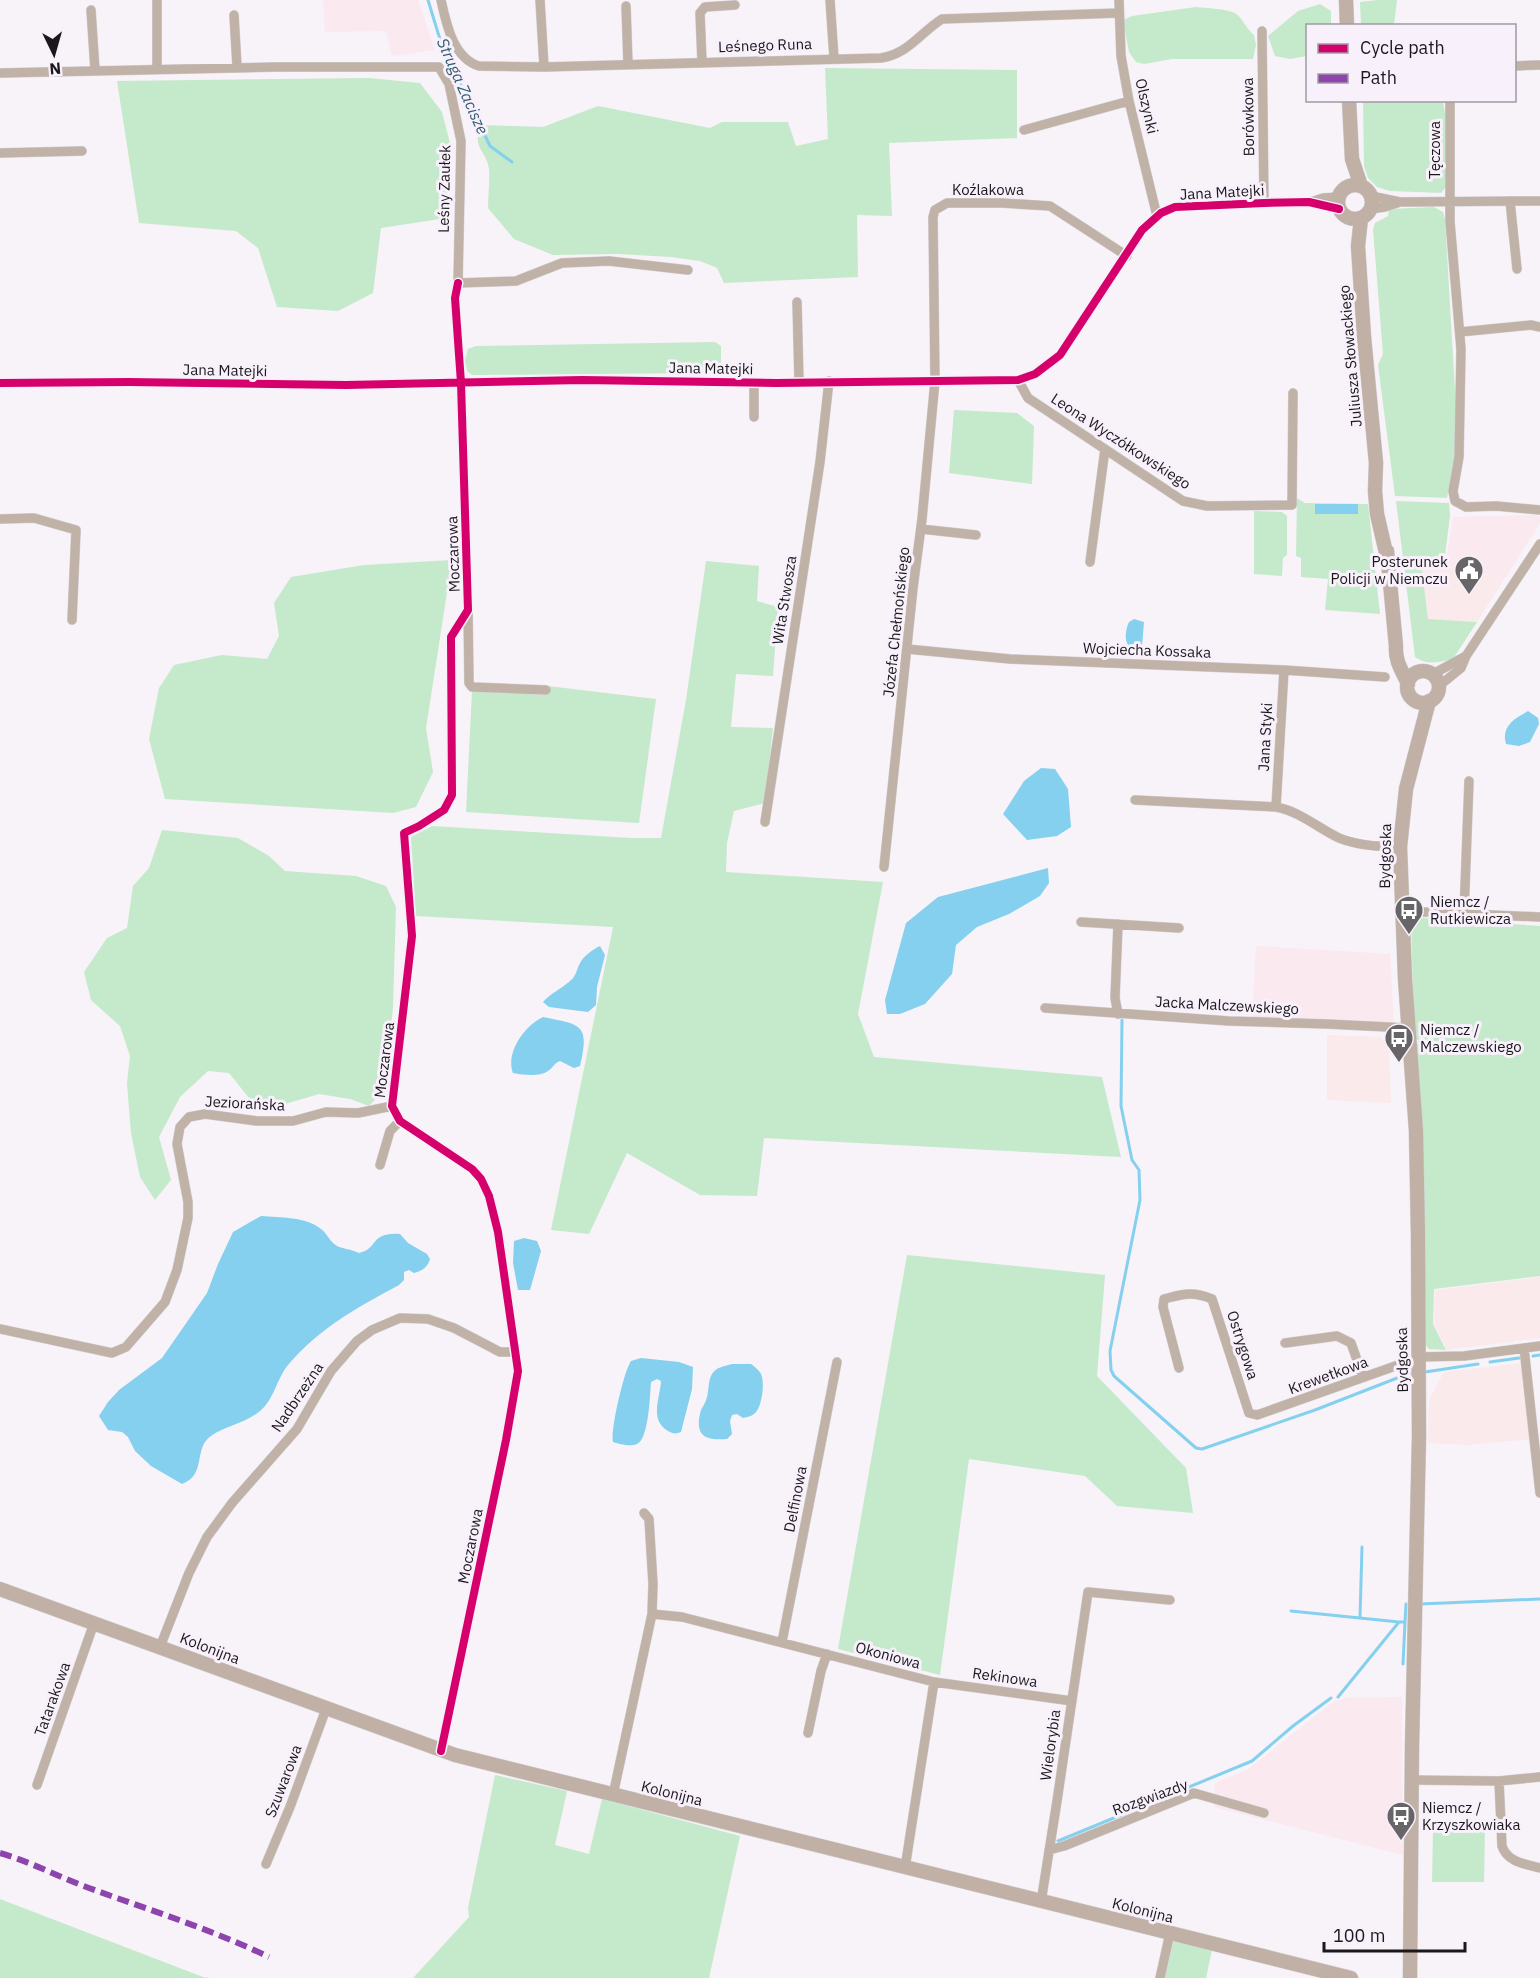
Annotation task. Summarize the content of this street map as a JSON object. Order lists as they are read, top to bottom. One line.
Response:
{"streets":{"street":["Leśnego Runa","Olszynki","Borówkowa","Tęczowa","Leśny Zaułek","Koźlakowa","Jana Matejki","Juliusza Słowackiego","Leona Wyczółkowskiego","Moczarowa","Wita Stwosza","Józefa Chełmońskiego","Wojciecha Kossaka","Jana Styki","Bydgoska","Jacka Malczewskiego","Jeziorańska","Ostrygowa","Krewetkowa","Nadbrzeżna","Delfinowa","Kolonijna","Okoniowa","Rekinowa","Tatarakowa","Wielorybia","Szuwarowa","Rozgwiazdy"]},"crossings":[["Leśnego Runa","Olszynki"],["Olszynki","Jana Matejki"],["Borówkowa","Jana Matejki"],["Leśny Zaułek","Moczarowa"],["Koźlakowa","Jana Matejki"],["Koźlakowa","Józefa Chełmońskiego"],["Jana Matejki","Leona Wyczółkowskiego"],["Jana Matejki","Moczarowa"],["Jana Matejki","Wita Stwosza"],["Jana Matejki","Józefa Chełmońskiego"],["Juliusza Słowackiego","Bydgoska"],["Moczarowa","Jeziorańska"],["Moczarowa","Nadbrzeżna"],["Moczarowa","Kolonijna"],["Józefa Chełmońskiego","Wojciecha Kossaka"],["Wojciecha Kossaka","Jana Styki"],["Bydgoska","Jacka Malczewskiego"],["Bydgoska","Krewetkowa"],["Ostrygowa","Krewetkowa"],["Nadbrzeżna","Kolonijna"],["Delfinowa","Okoniowa"],["Kolonijna","Okoniowa"],["Kolonijna","Tatarakowa"],["Kolonijna","Wielorybia"],["Kolonijna","Szuwarowa"],["Okoniowa","Rekinowa"],["Rekinowa","Wielorybia"],["Wielorybia","Rozgwiazdy"]],"water":["Struga Zacisze"],"places":{"public building":["Posterunek Policji w Niemczu"],"bus stop":["Niemcz / Rutkiewicza","Niemcz / Malczewskiego","Niemcz / Krzyszkowiaka"]},"legend":["Cycle path","Path"],"scale_bar":"100 m","north":"bottom"}
